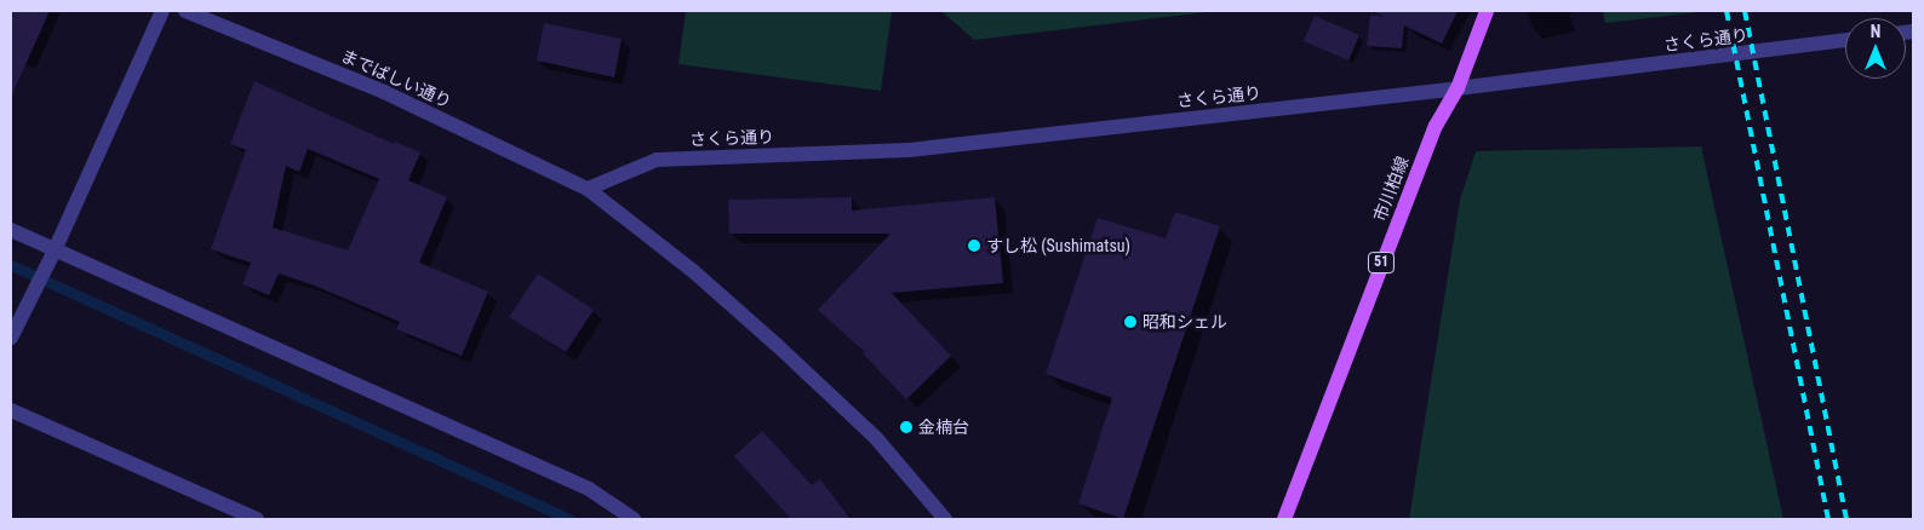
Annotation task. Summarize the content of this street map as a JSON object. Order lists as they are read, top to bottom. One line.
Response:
{"streets":{"main road":["市川柏線","51"],"street":["さくら通り","までばしい通り"]},"crossings":[["さくら通り","までばしい通り"],["さくら通り","市川柏線"]],"places":["すし松 (Sushimatsu)","昭和シェル","金楠台"],"north":"top"}
